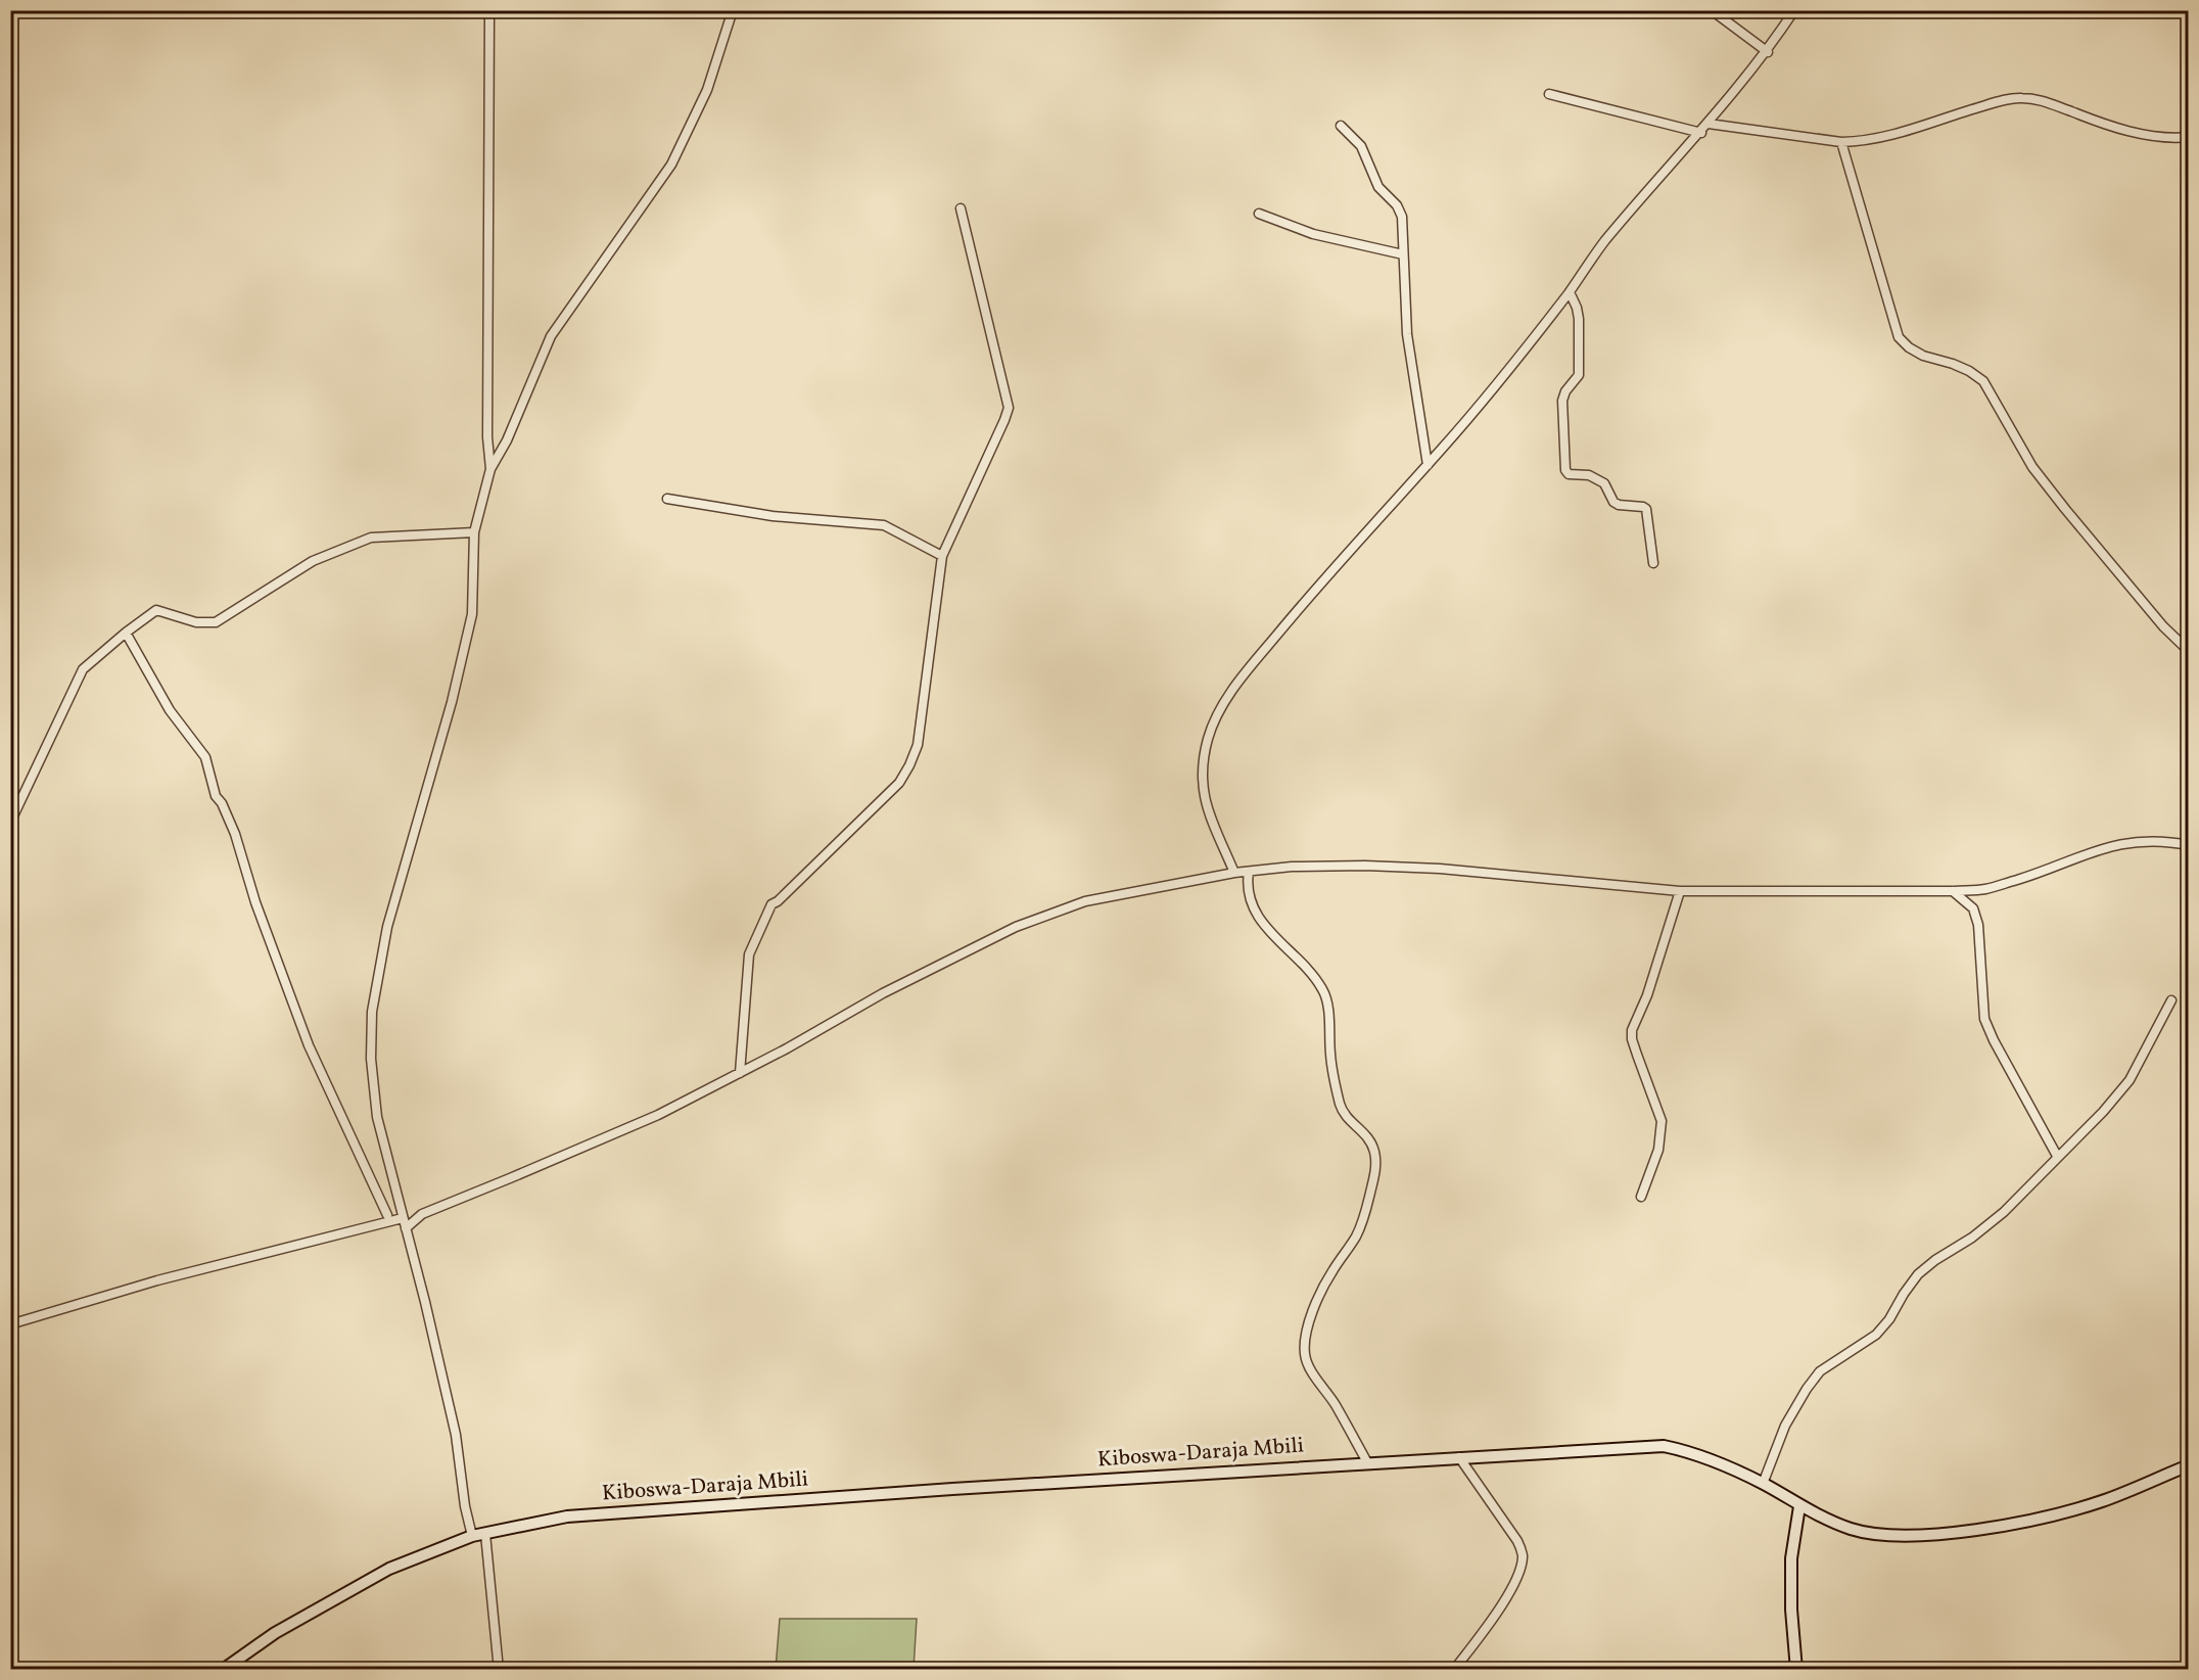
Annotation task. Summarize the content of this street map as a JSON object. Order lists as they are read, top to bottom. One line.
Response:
{"streets":{"main road":["Kiboswa-Daraja Mbili"]}}
